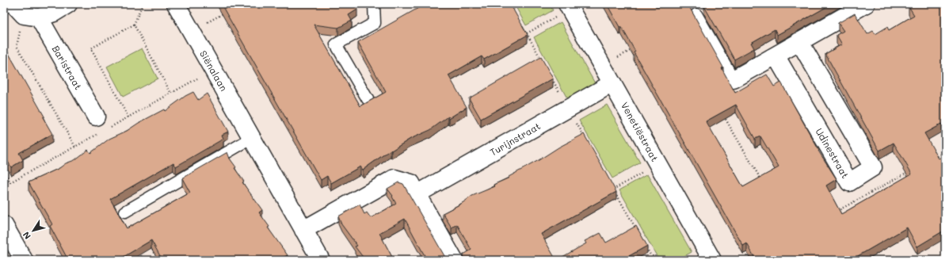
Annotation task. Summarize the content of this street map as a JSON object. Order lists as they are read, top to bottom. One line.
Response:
{"streets":{"street":["Baristraat","Siënalaan","Venetiëstraat","Turijnstraat","Udinestraat"]},"crossings":[["Venetiëstraat","Turijnstraat"]],"north":"bottom left"}
